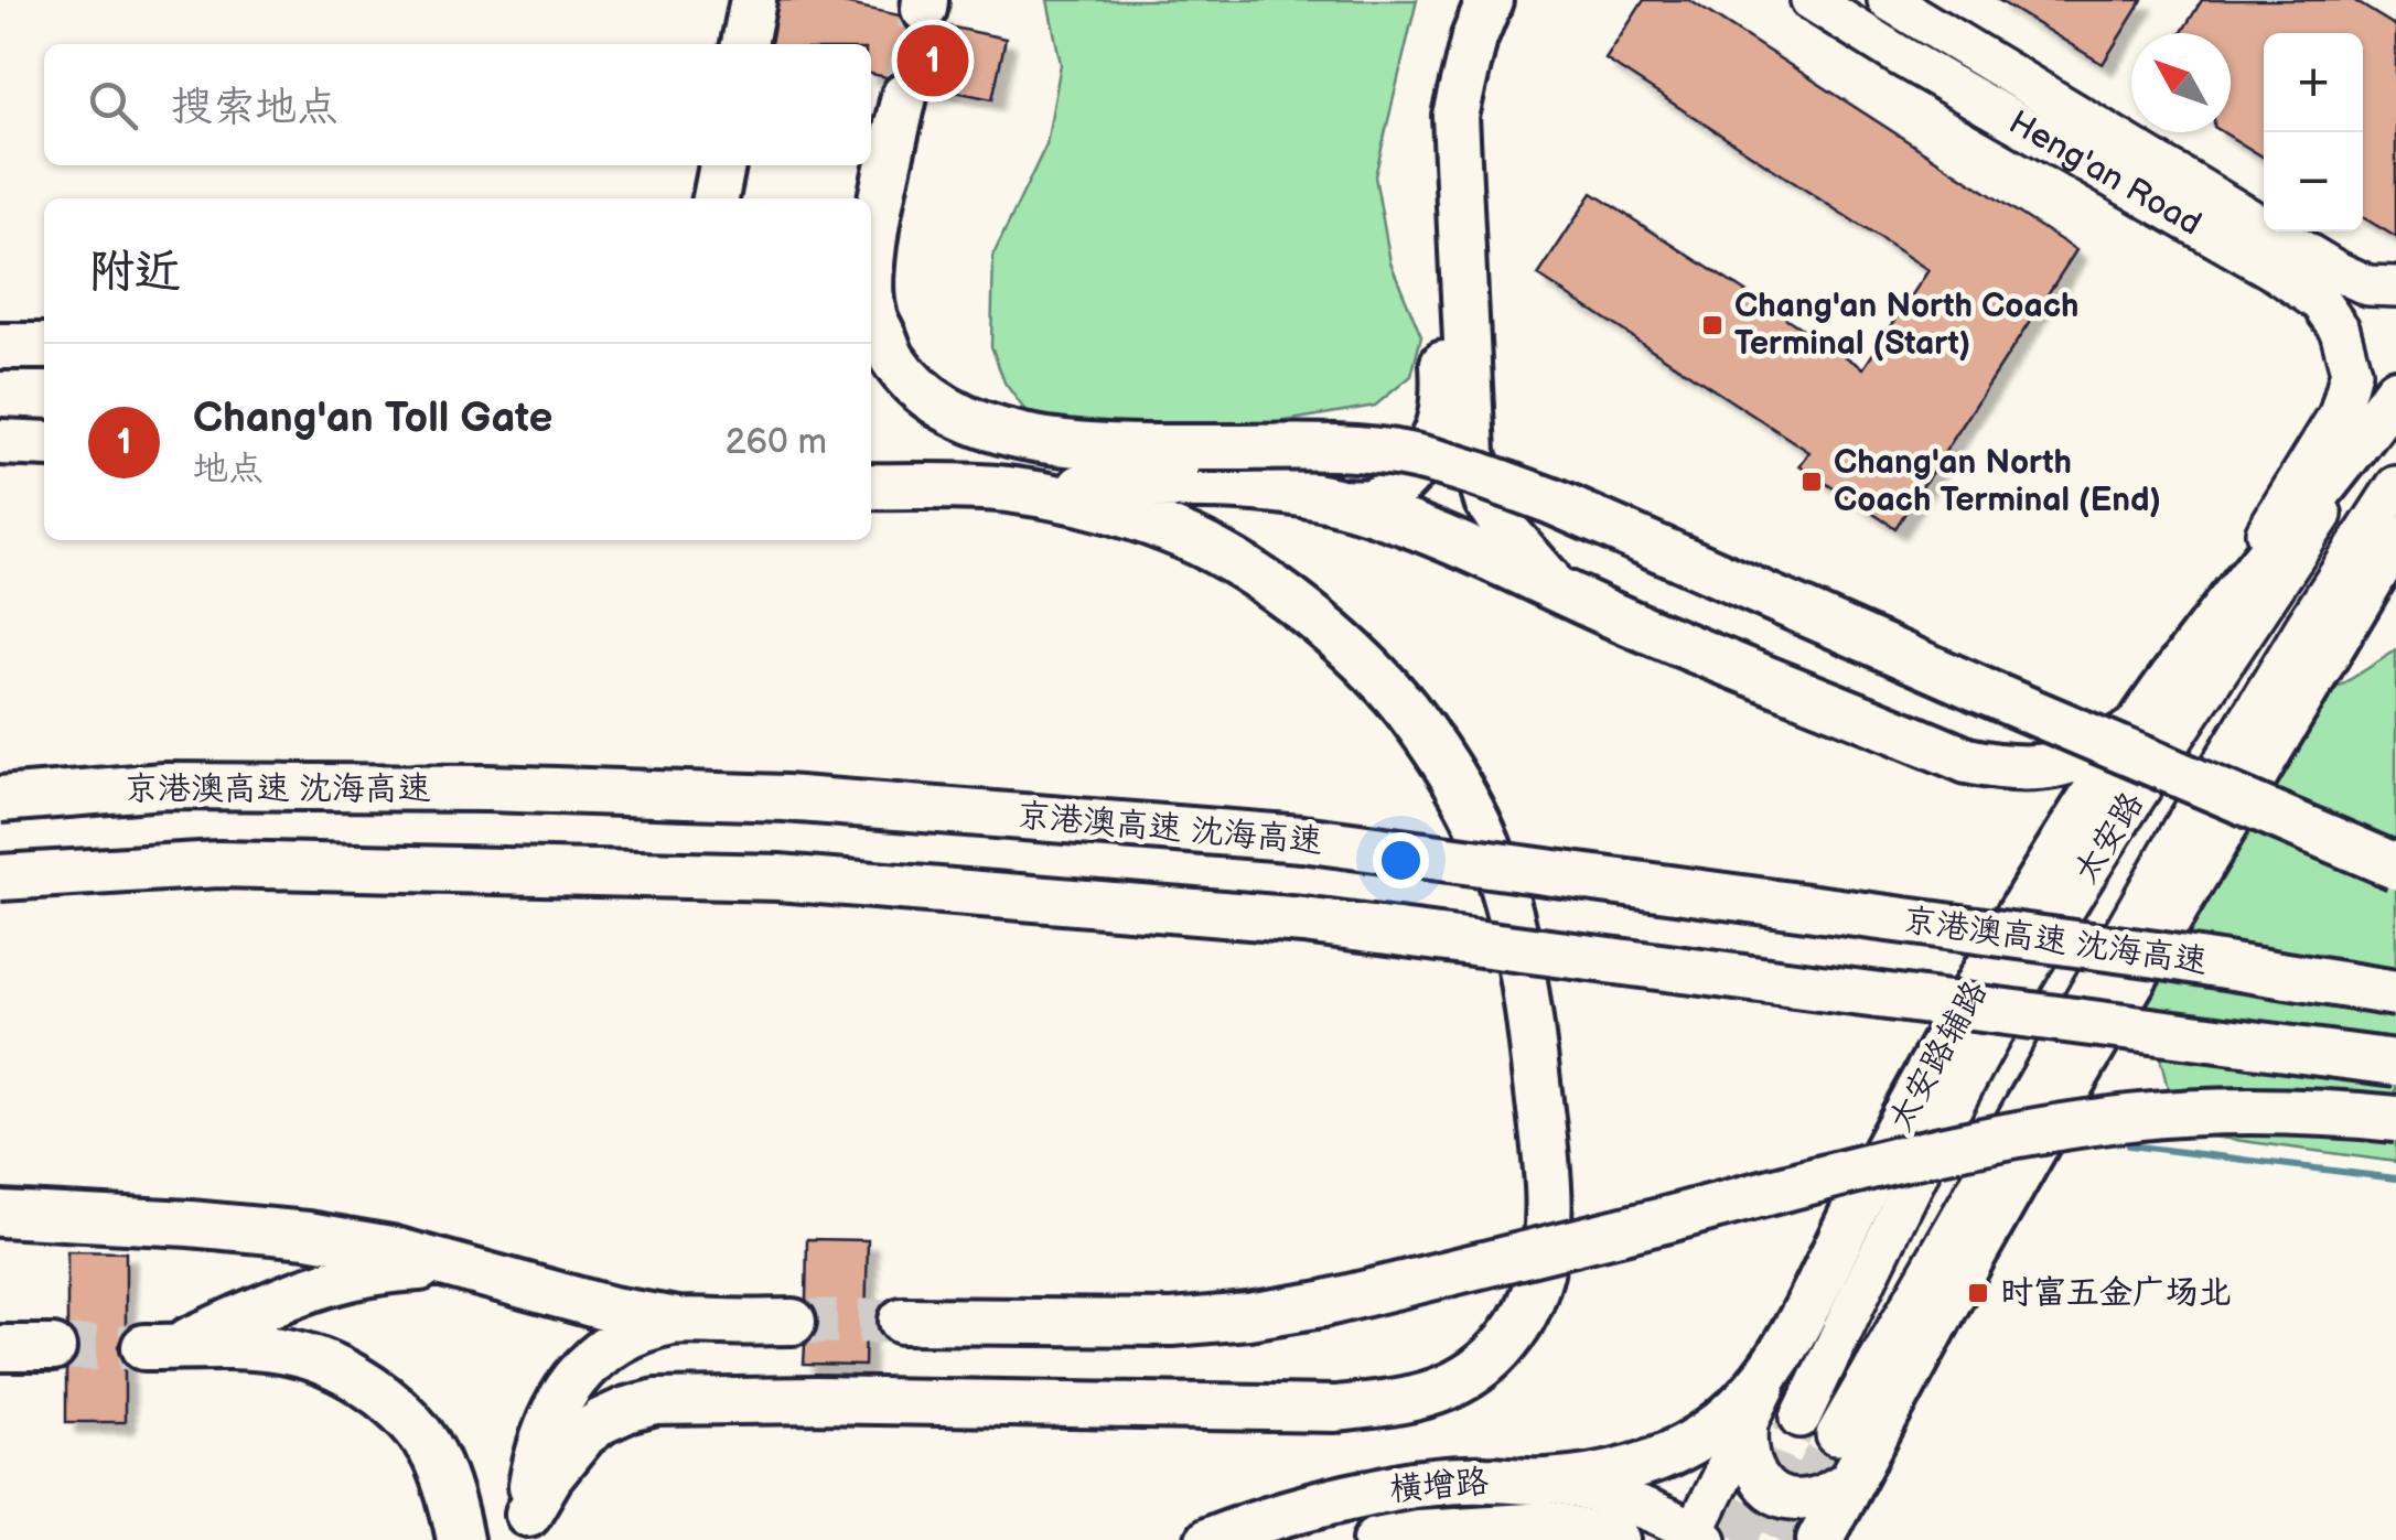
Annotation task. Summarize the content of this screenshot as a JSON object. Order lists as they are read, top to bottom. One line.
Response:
{"streets":{"highway":["京港澳高速 沈海高速","太安路辅路","横增路"],"main road":["Heng'an Road","太安路"]},"crossings":[["Heng'an Road","太安路辅路"],["太安路","太安路辅路"],["太安路辅路","横增路"]],"places":{"transit":["Chang'an North Coach Terminal (Start)","Chang'an North Coach Terminal (End)","时富五金广场北"]},"north":"top left","page":{"pins":"1","map_buttons":["+","−"],"search":"搜索地点","heading":"附近","list":[{"mark":"1","name":"Chang'an Toll Gate","note":"地点","value":"260 m"}]}}
